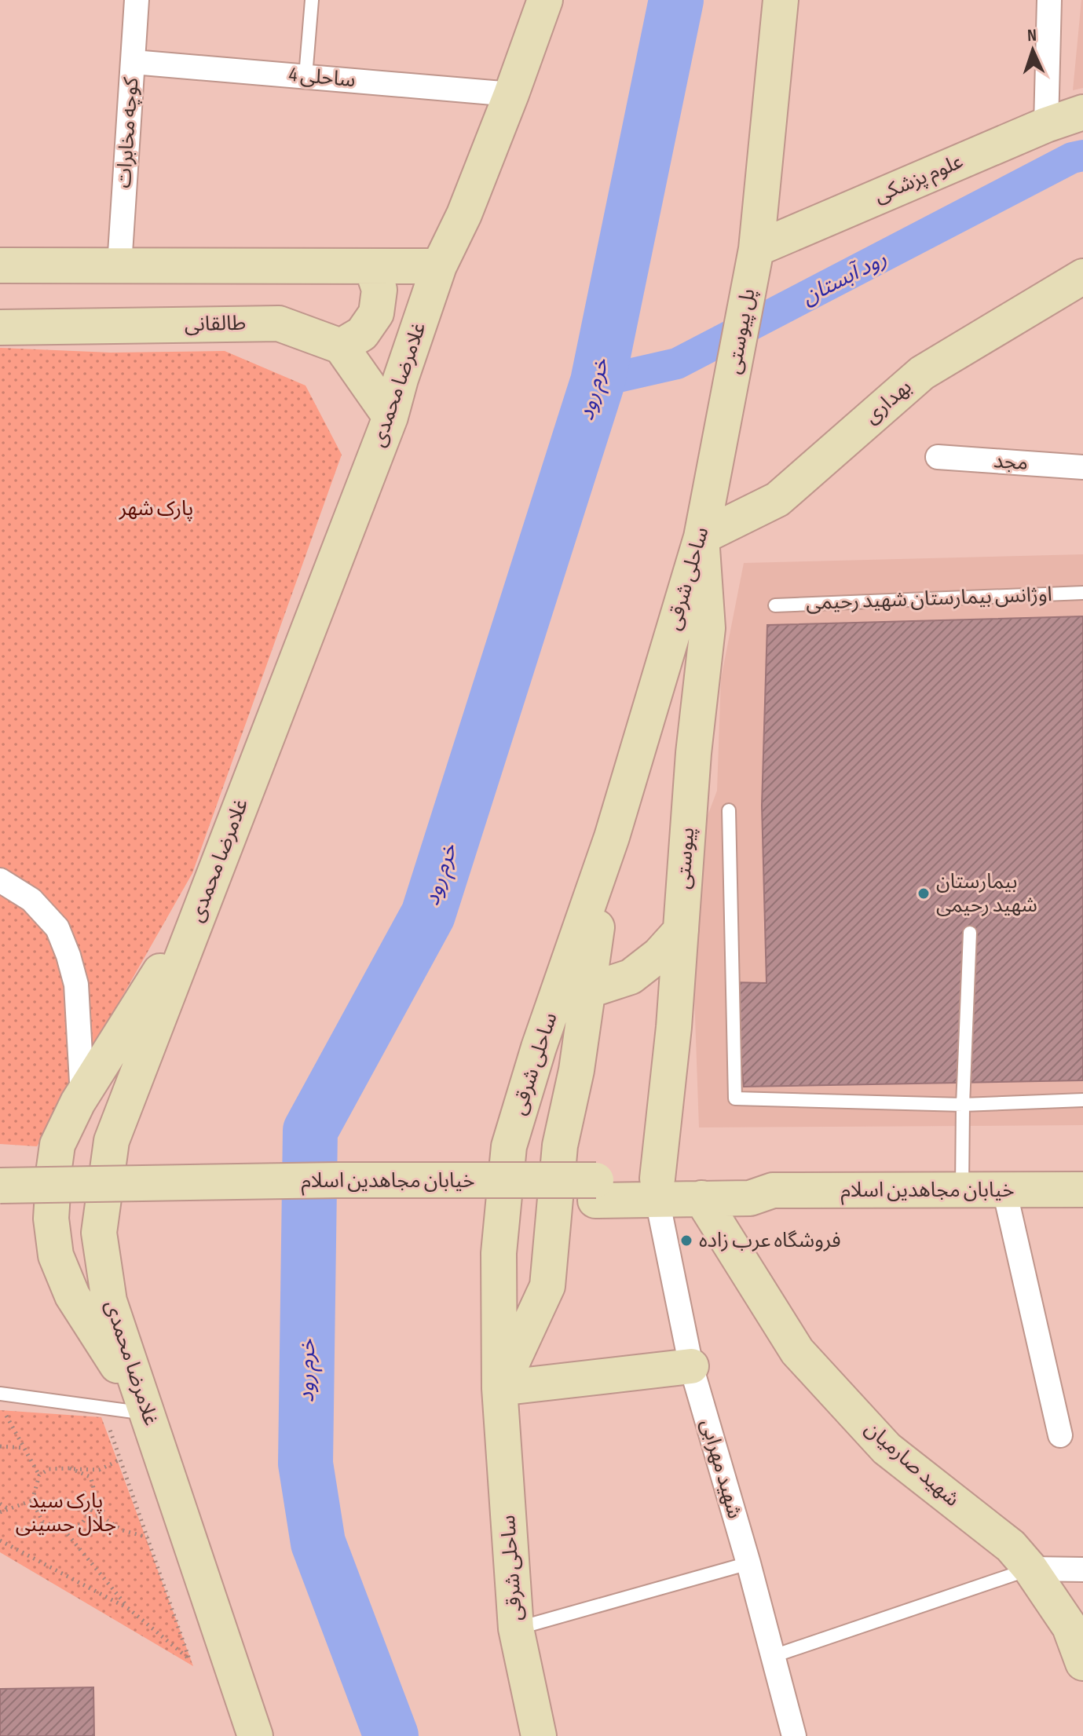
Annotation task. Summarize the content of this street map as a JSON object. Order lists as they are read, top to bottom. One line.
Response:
{"streets":{"main road":["علوم پزشکی","طالقانی","پل پیوستی","غلامرضا محمدی","بهداری","ساحلی شرقی","پیوستی","خیابان مجاهدین اسلام","شهید صارمیان"],"street":["ساحلی 4","کوچه مخابرات","مجد","شهید مهرابی"],"lane":["اوژانس بیمارستان شهید رحیمی"]},"crossings":[["ساحلی 4","کوچه مخابرات"],["ساحلی 4","غلامرضا محمدی"],["علوم پزشکی","پل پیوستی"],["پل پیوستی","ساحلی شرقی"],["بهداری","ساحلی شرقی"],["بهداری","پیوستی"],["ساحلی شرقی","پیوستی"],["پیوستی","خیابان مجاهدین اسلام"],["پیوستی","شهید مهرابی"],["خیابان مجاهدین اسلام","شهید صارمیان"],["خیابان مجاهدین اسلام","شهید مهرابی"]],"water":["رود آبستان","خرم رود"],"parks":["پارک شهر","پارک سید جلال حسینی"],"places":["بیمارستان شهید رحیمی","فروشگاه عرب زاده"],"north":"top"}
